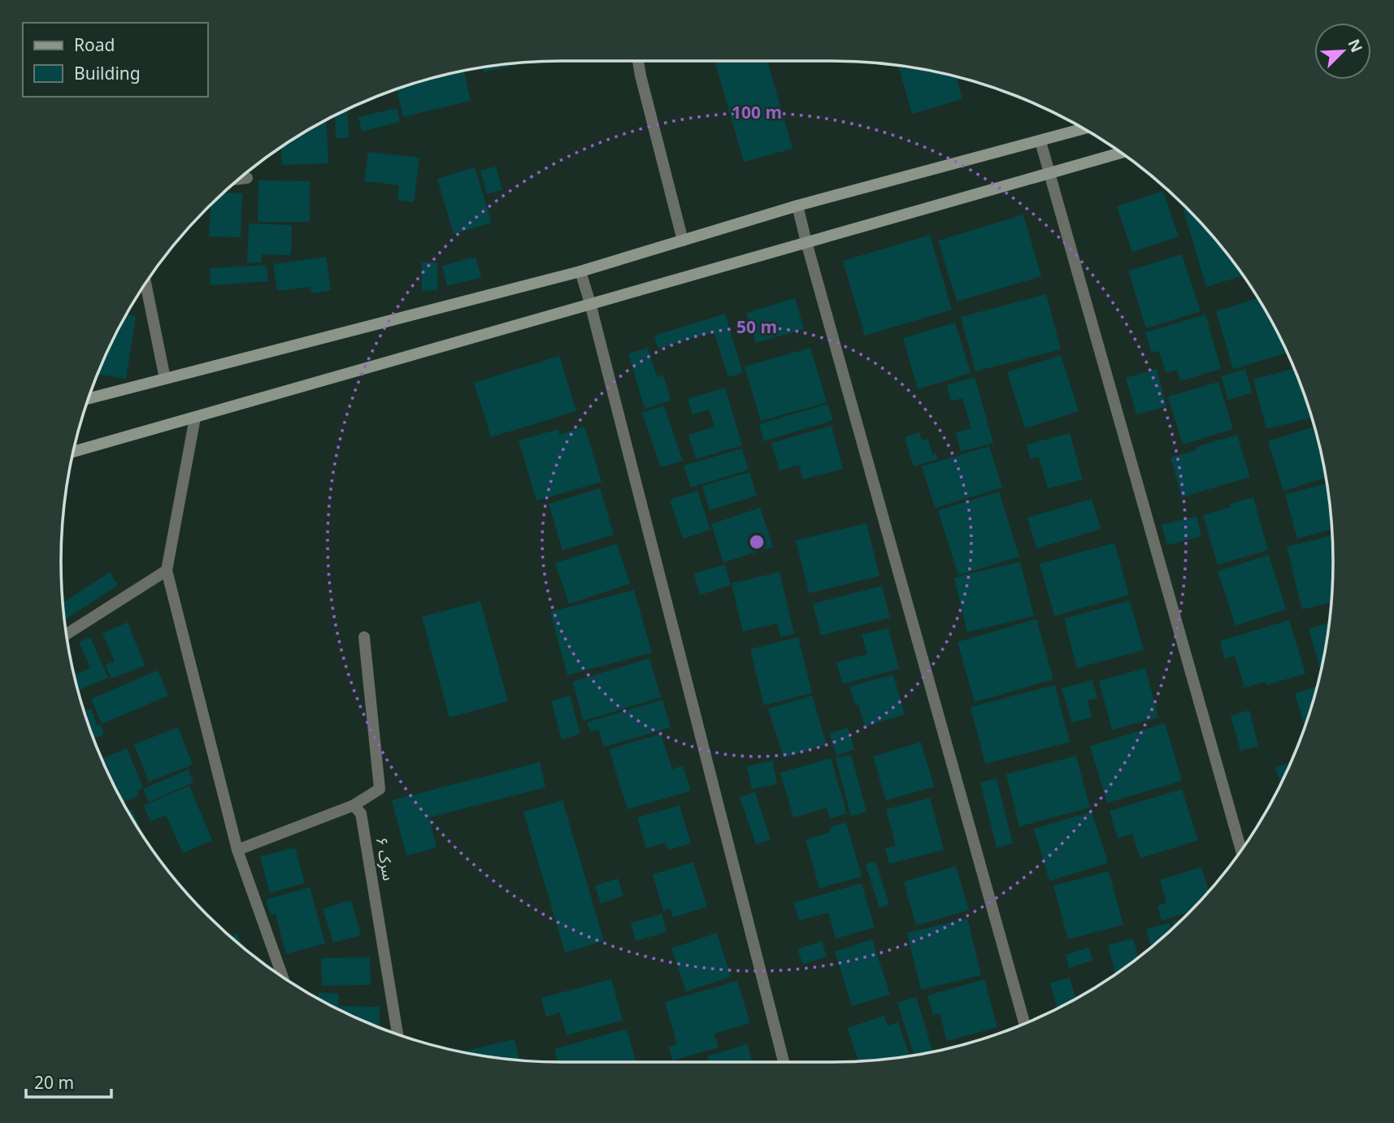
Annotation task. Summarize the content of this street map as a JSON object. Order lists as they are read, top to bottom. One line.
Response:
{"streets":{"street":["سرک ۶"]},"legend":["Road","Building"],"scale_bar":"20 m","north":"top right","rings":["100 m","50 m"]}
